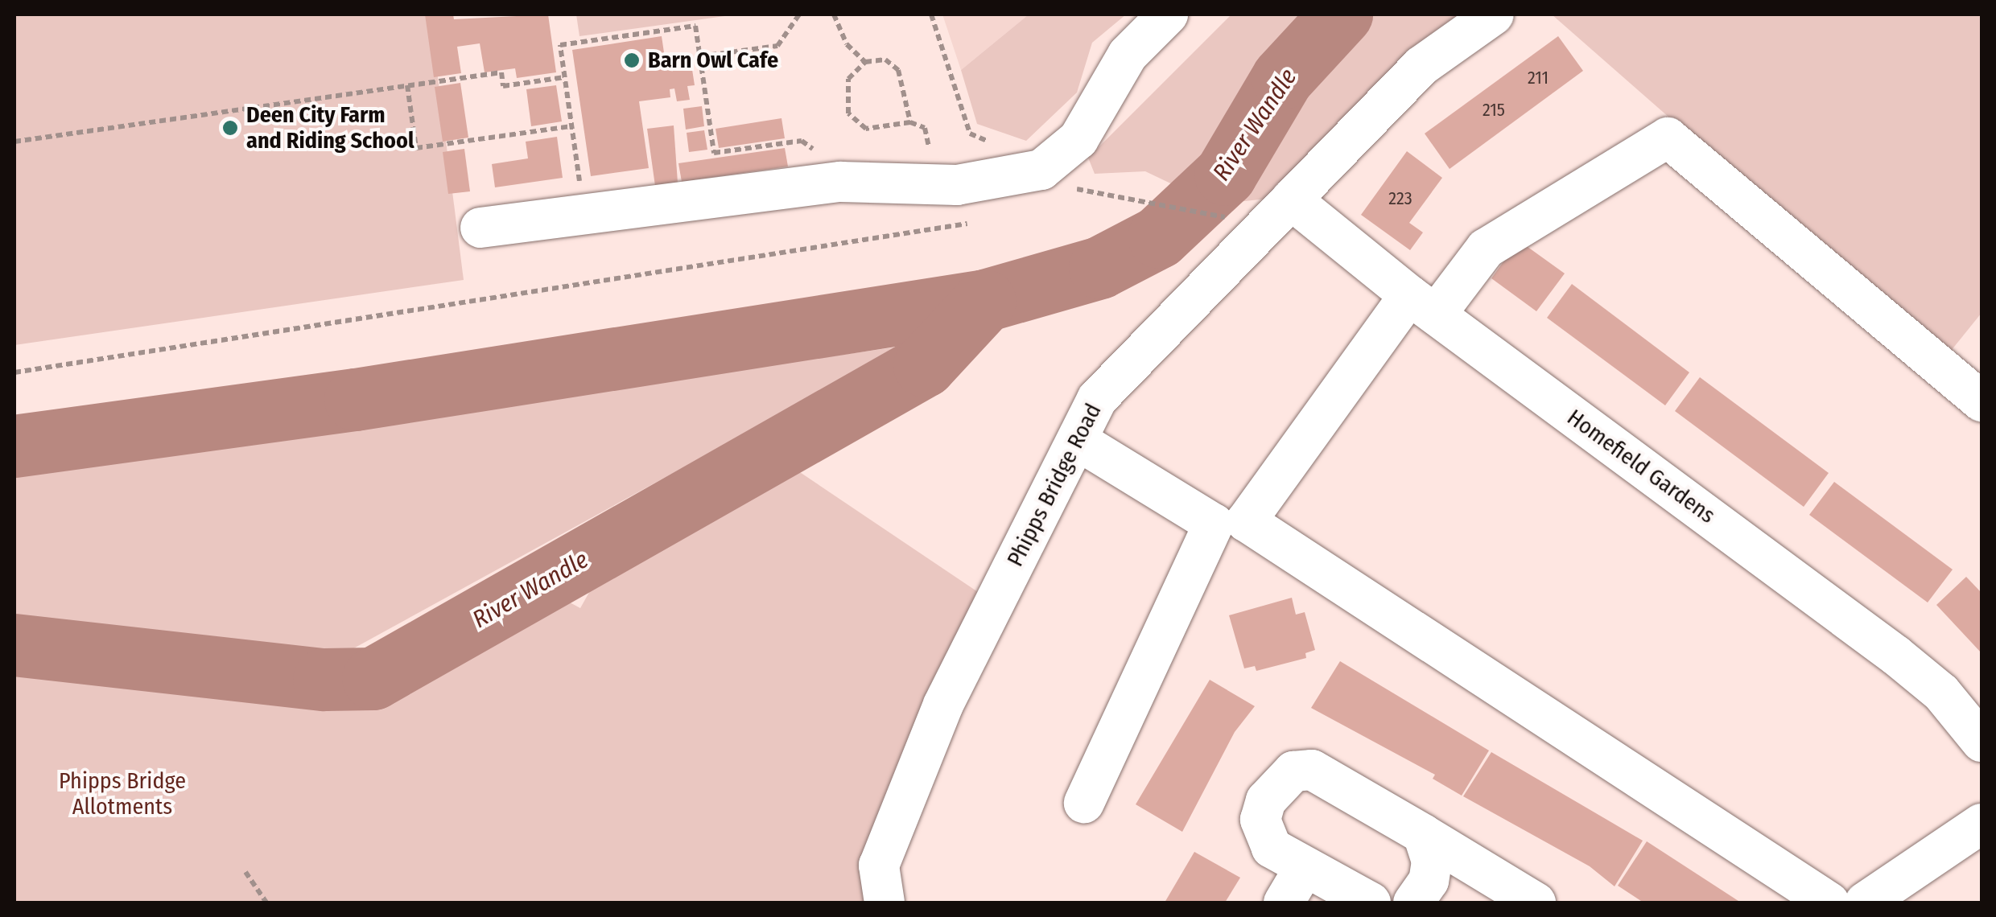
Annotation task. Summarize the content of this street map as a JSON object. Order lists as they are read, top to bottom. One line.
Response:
{"streets":{"street":["Homefield Gardens","Phipps Bridge Road"]},"crossings":[["Homefield Gardens","Phipps Bridge Road"]],"water":["River Wandle"],"parks":["Phipps Bridge Allotments"],"places":["Barn Owl Cafe","Deen City Farm and Riding School"],"house_numbers":["211","215","223"]}
